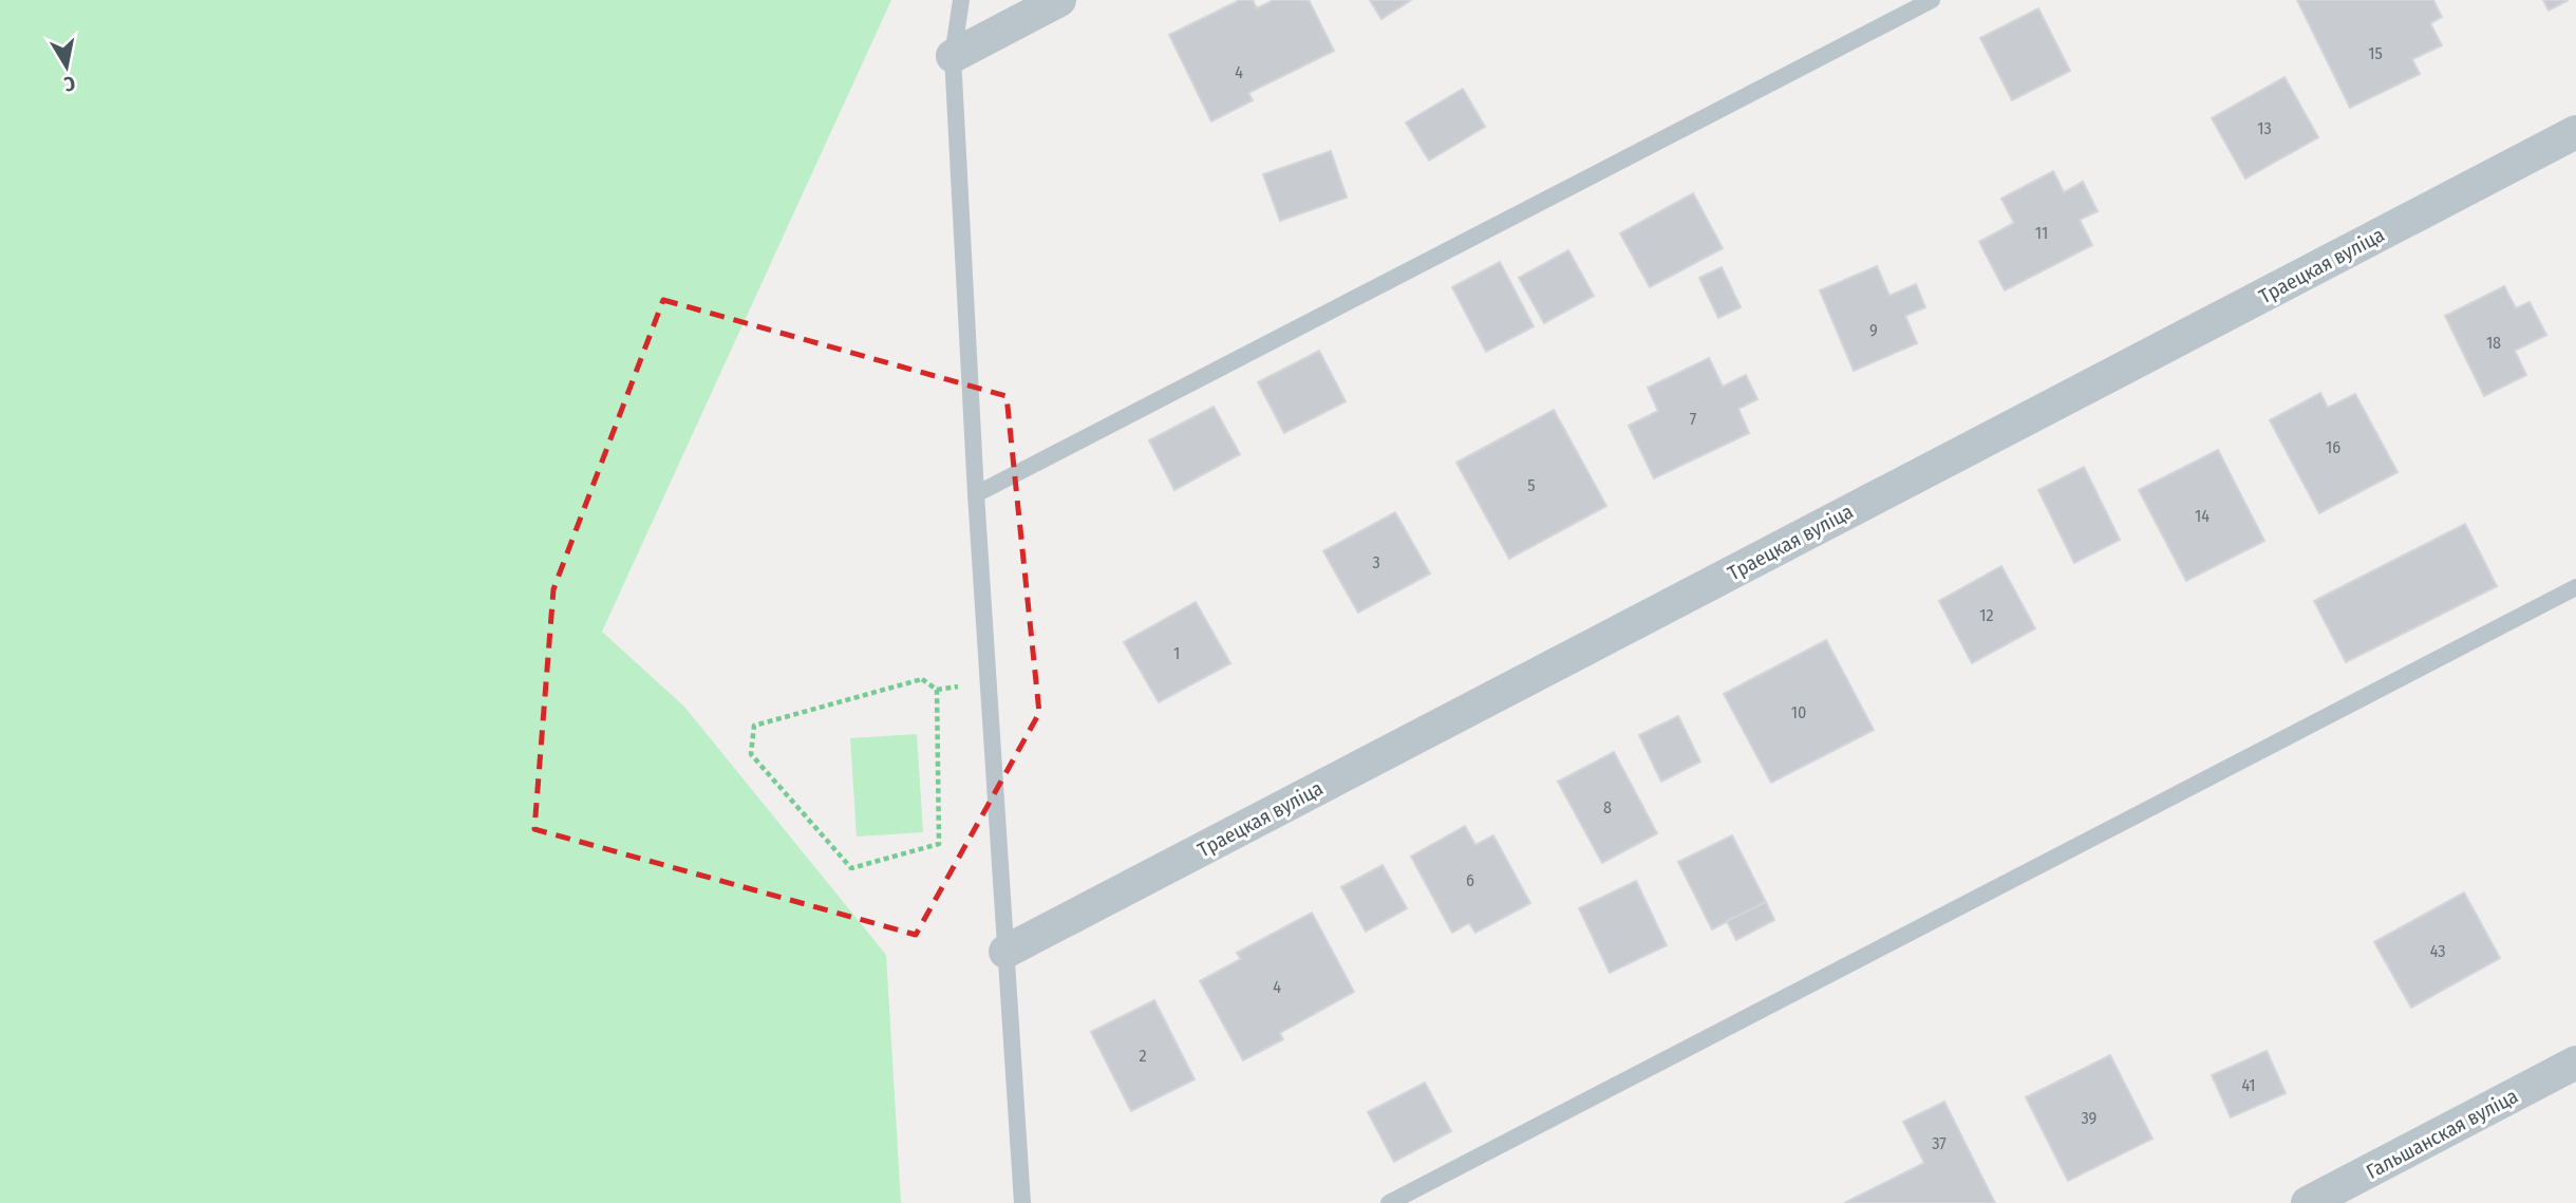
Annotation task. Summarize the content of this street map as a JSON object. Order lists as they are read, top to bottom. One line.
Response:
{"streets":{"street":["Траецкая вуліца","Гальшанская вуліца"]},"house_numbers":["15","4","13","11","9","18","7","16","5","14","3","12","1","10","8","6","43","4","2","41","39","37"],"north":"bottom"}
